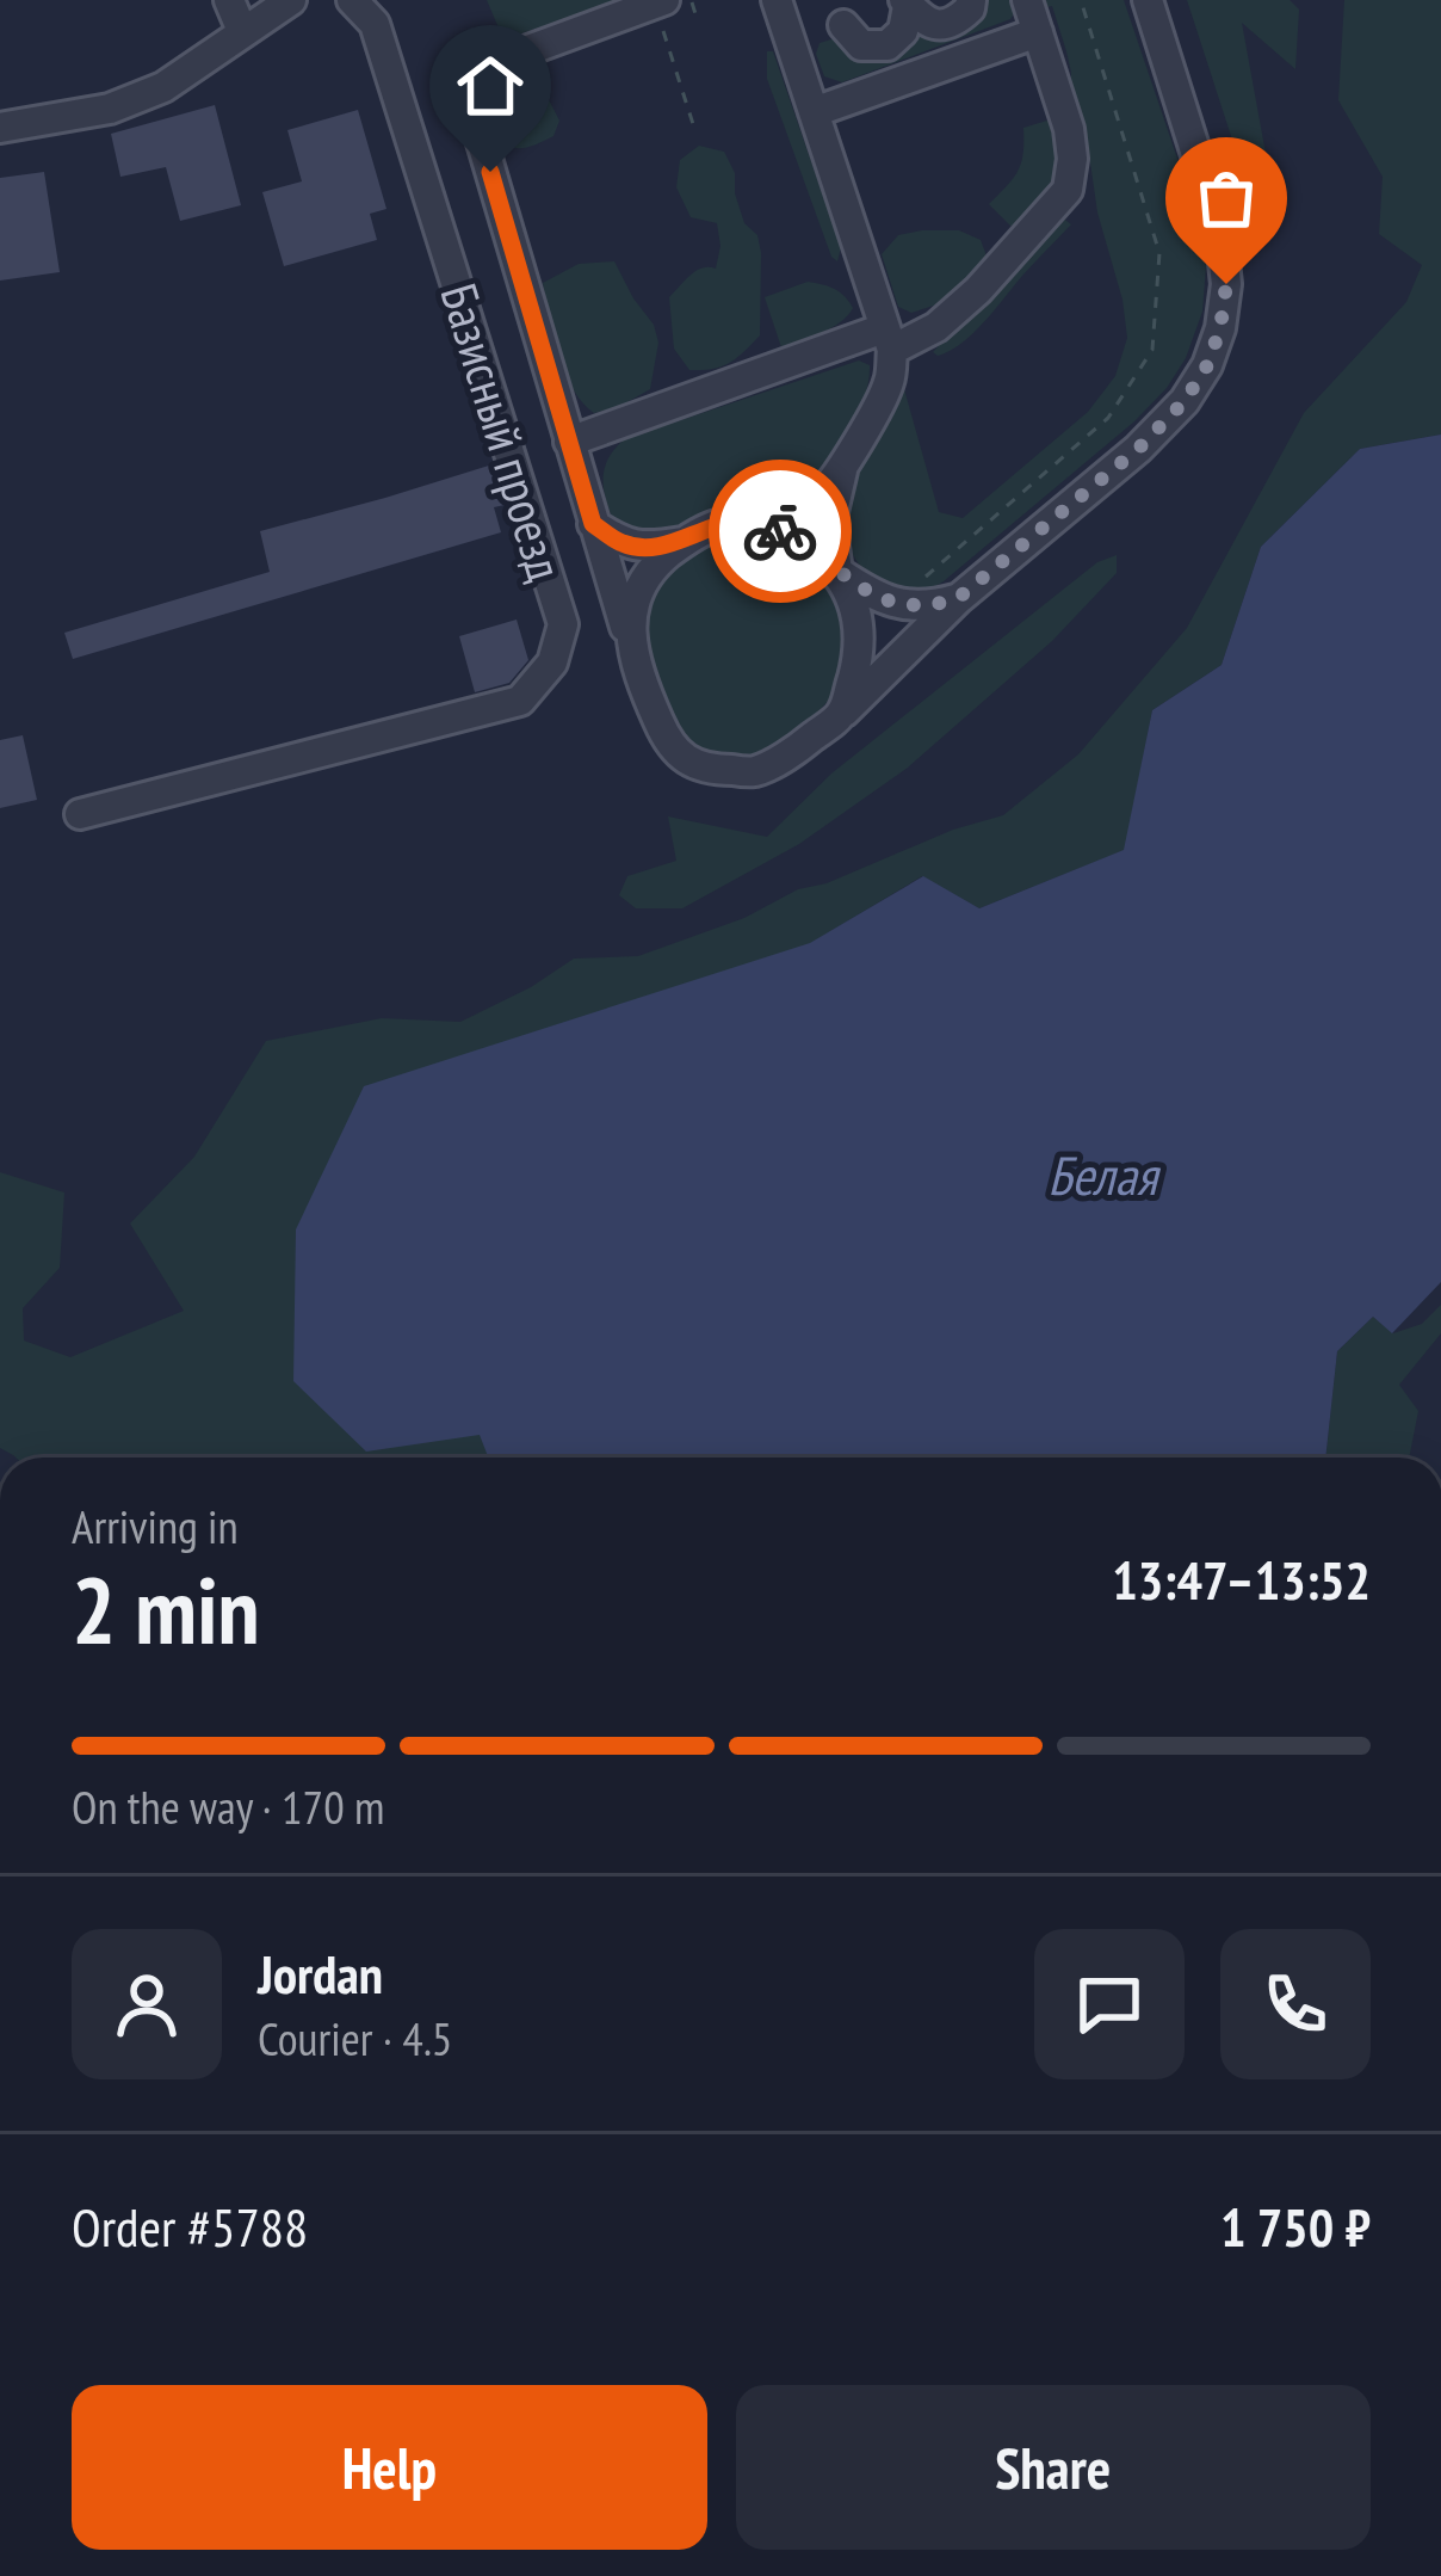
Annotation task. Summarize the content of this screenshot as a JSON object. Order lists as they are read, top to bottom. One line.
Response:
{"streets":{"street":["Базисный проезд"]},"water":["Белая"],"page":{"heading":["2 min","Arriving in","13:47–13:52"],"panel":["Jordan","Courier · 4.5","Order #5788","1 750 ₽"],"bar":"On the way · 170 m","buttons":["Help","Share"]}}
